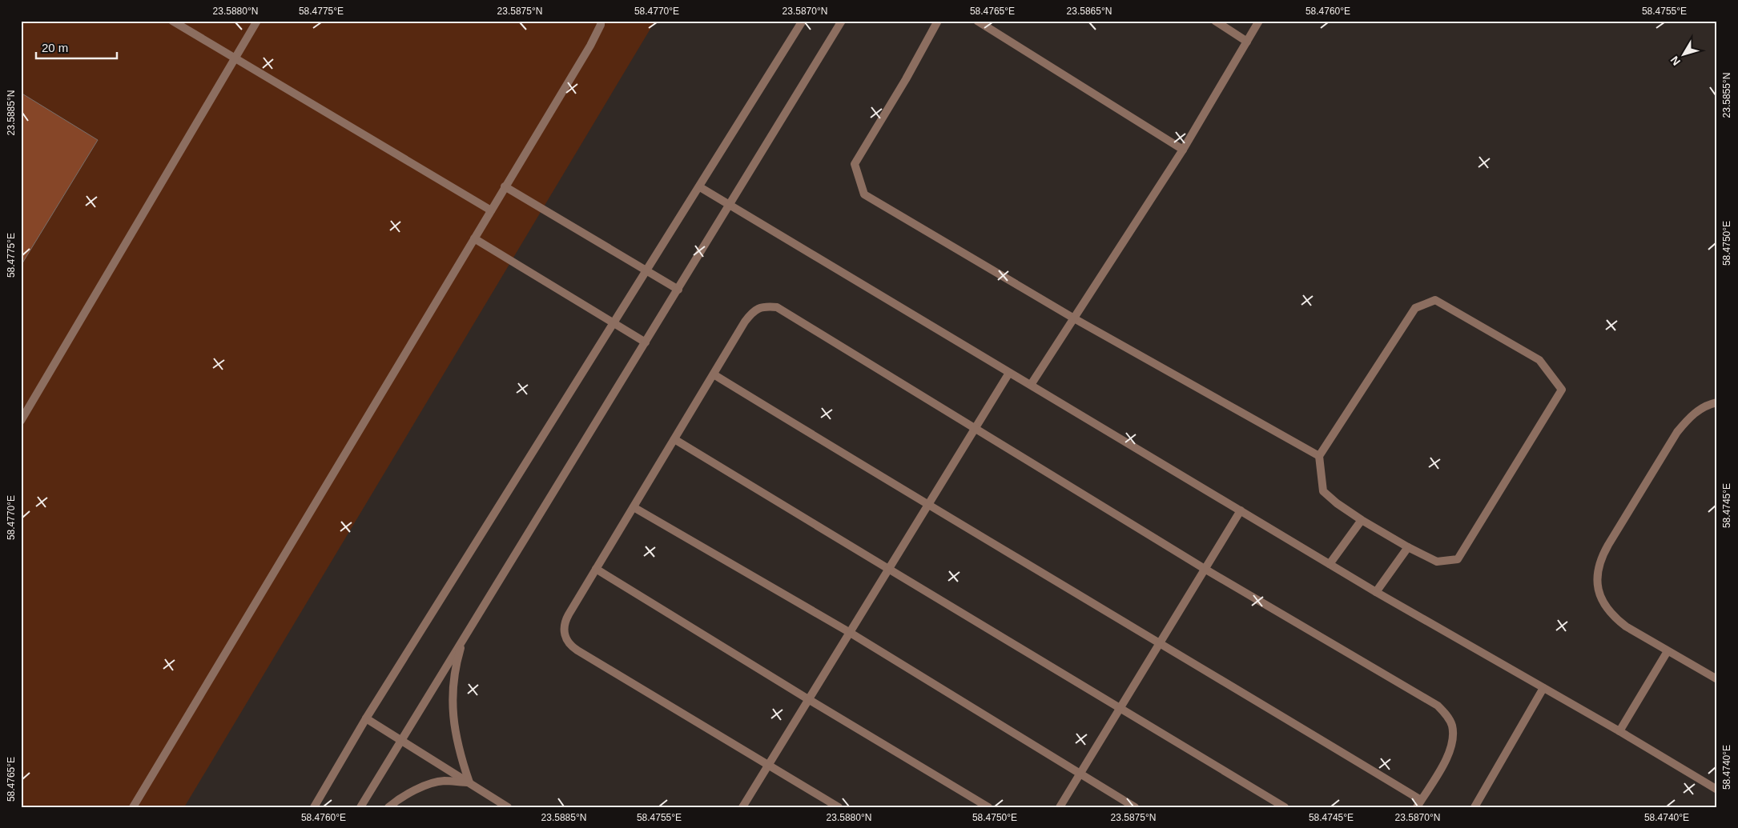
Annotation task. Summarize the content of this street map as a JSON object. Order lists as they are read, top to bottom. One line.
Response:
{"scale_bar":"20 m","north":"bottom left","coordinates":["23.5880°N","58.4775°E","23.5875°N","58.4770°E","23.5870°N","58.4765°E","23.5865°N","58.4760°E","58.4755°E","23.5855°N","23.5885°N","58.4750°E","58.4745°E","58.4740°E"]}
